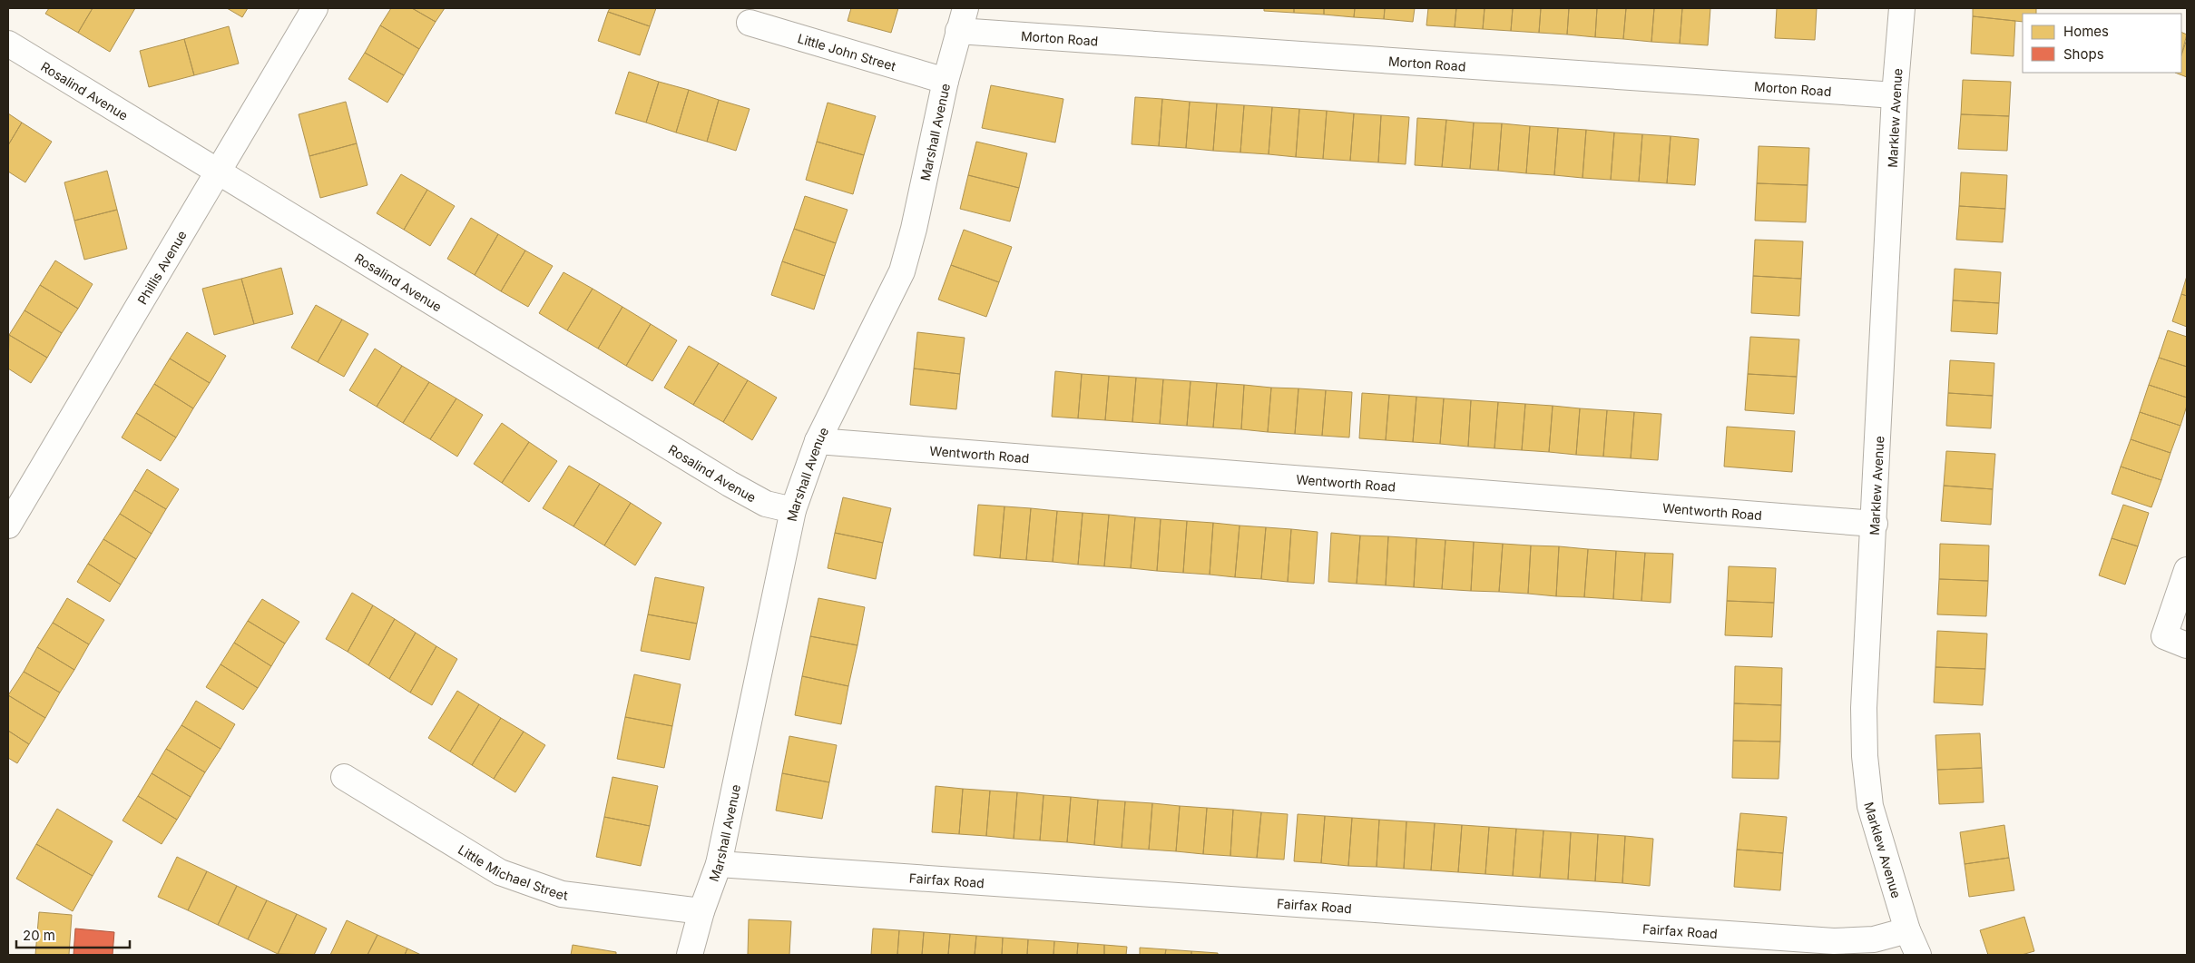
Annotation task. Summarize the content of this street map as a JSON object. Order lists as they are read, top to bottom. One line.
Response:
{"streets":{"street":["Morton Road","Little John Street","Rosalind Avenue","Marklew Avenue","Marshall Avenue","Phillis Avenue","Wentworth Road","Little Michael Street","Fairfax Road"]},"crossings":[["Morton Road","Marklew Avenue"],["Morton Road","Marshall Avenue"],["Little John Street","Marshall Avenue"],["Rosalind Avenue","Marshall Avenue"],["Rosalind Avenue","Phillis Avenue"],["Marklew Avenue","Wentworth Road"],["Marklew Avenue","Fairfax Road"],["Marshall Avenue","Wentworth Road"],["Marshall Avenue","Little Michael Street"],["Marshall Avenue","Fairfax Road"]],"legend":["Homes","Shops"],"scale_bar":"20 m"}
